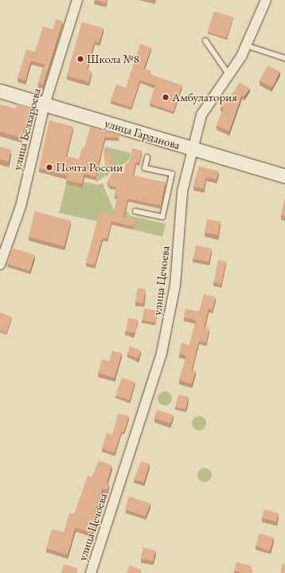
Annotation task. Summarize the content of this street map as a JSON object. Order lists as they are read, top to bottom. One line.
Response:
{"streets":{"street":["улица Белхароева","улица Гарданова","улица Цечоева"]},"crossings":[["улица Белхароева","улица Гарданова"],["улица Гарданова","улица Цечоева"]],"places":["Школа №8","Амбулатория","Почта России"]}
